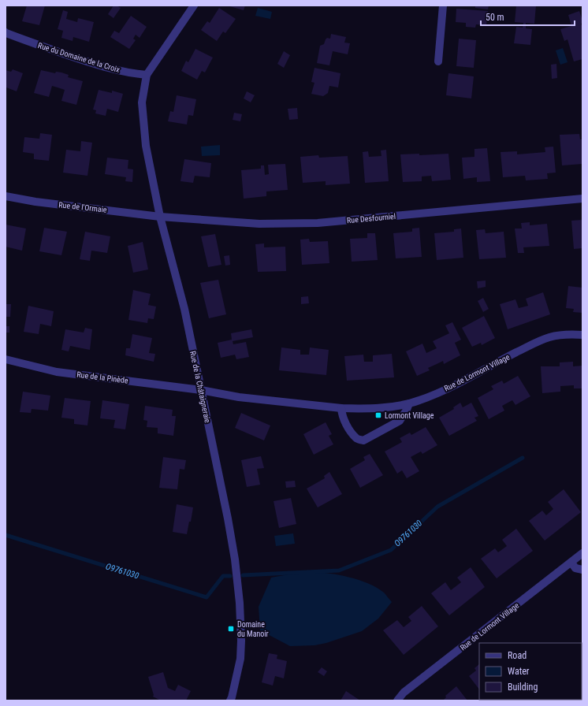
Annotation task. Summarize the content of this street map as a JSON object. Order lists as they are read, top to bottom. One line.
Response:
{"streets":{"street":["Rue du Domaine de la Croix","Rue de l'Ormaie","Rue Desfourniel","Rue de Lormont Village","Rue de la Pinède","Rue de la Châtaigneraie"]},"crossings":[["Rue du Domaine de la Croix","Rue de la Châtaigneraie"],["Rue de l'Ormaie","Rue Desfourniel"],["Rue de l'Ormaie","Rue de la Châtaigneraie"],["Rue Desfourniel","Rue de la Châtaigneraie"],["Rue de Lormont Village","Rue de la Pinède"],["Rue de Lormont Village","Rue de la Châtaigneraie"],["Rue de la Pinède","Rue de la Châtaigneraie"]],"water":["O9761030"],"places":{"transit":["Lormont Village","Domaine du Manoir"]},"legend":["Road","Water","Building"],"scale_bar":"50 m"}
